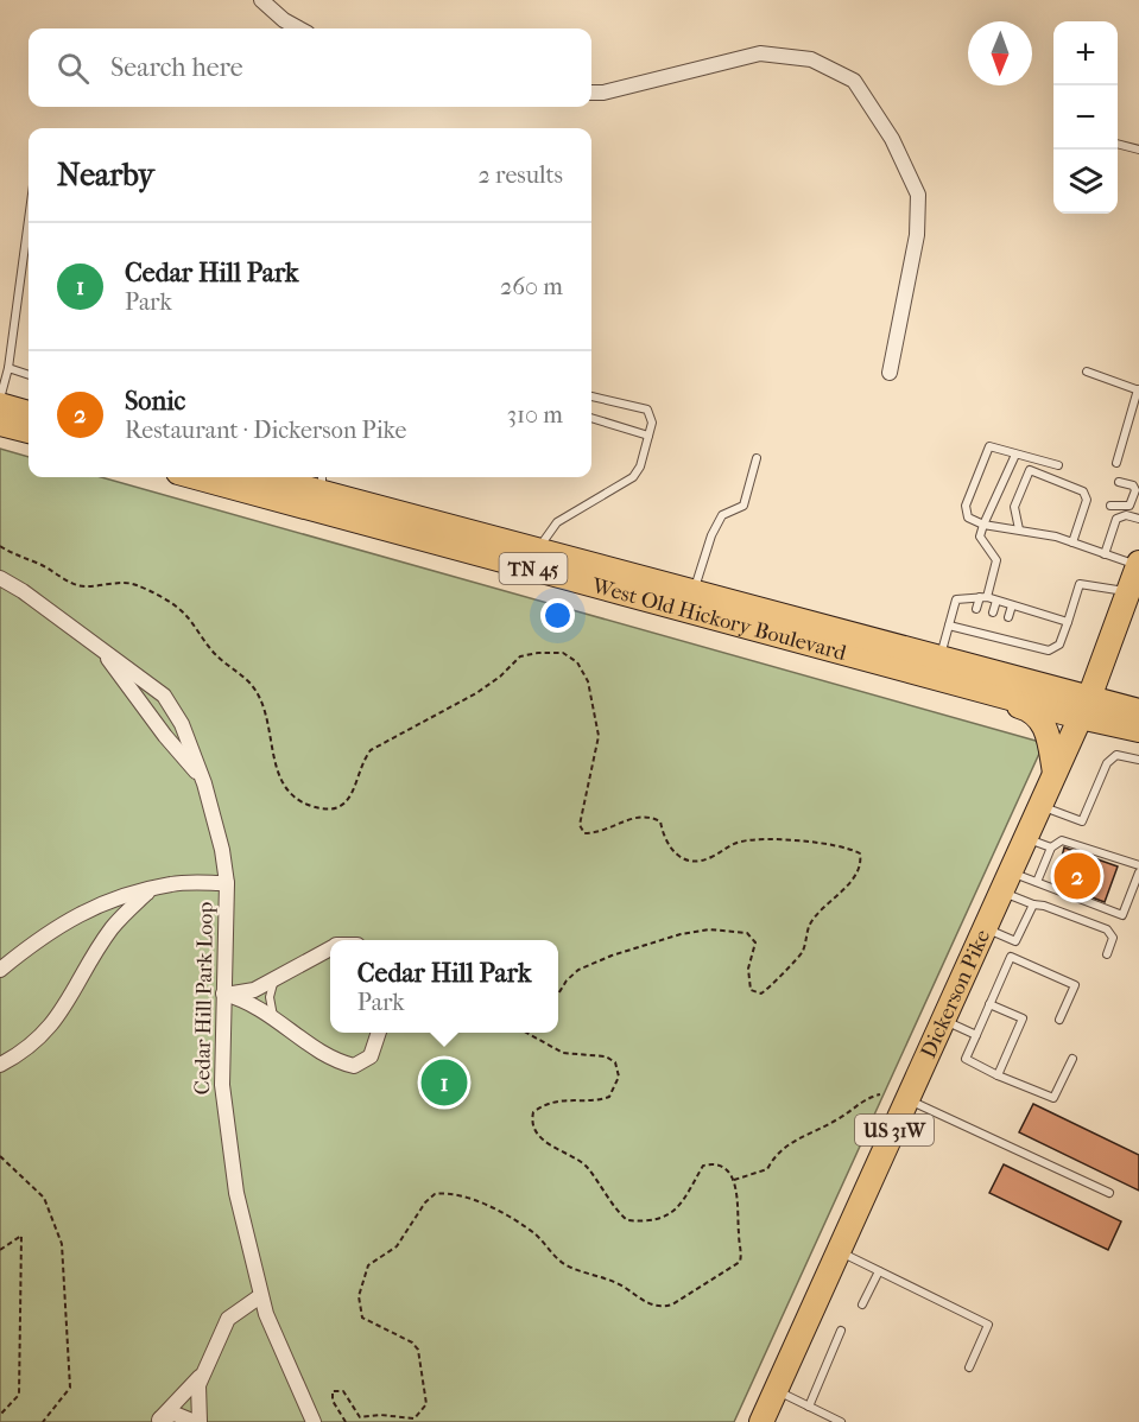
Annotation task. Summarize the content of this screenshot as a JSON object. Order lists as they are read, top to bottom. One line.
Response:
{"streets":{"main road":["TN 45","West Old Hickory Boulevard","Dickerson Pike","US 31W"],"street":["Cedar Hill Park Loop"]},"crossings":[["West Old Hickory Boulevard","Dickerson Pike"]],"north":"bottom","page":{"map_buttons":["+","−"],"search":"Search here","heading":["Nearby","2 results"],"list":[{"mark":"1","name":"Cedar Hill Park","note":"Park","value":"260 m"},{"mark":"2","name":"Sonic","note":"Restaurant · Dickerson Pike","value":"310 m"}],"pins":["2","1"],"popup":["Cedar Hill Park","Park"]}}
